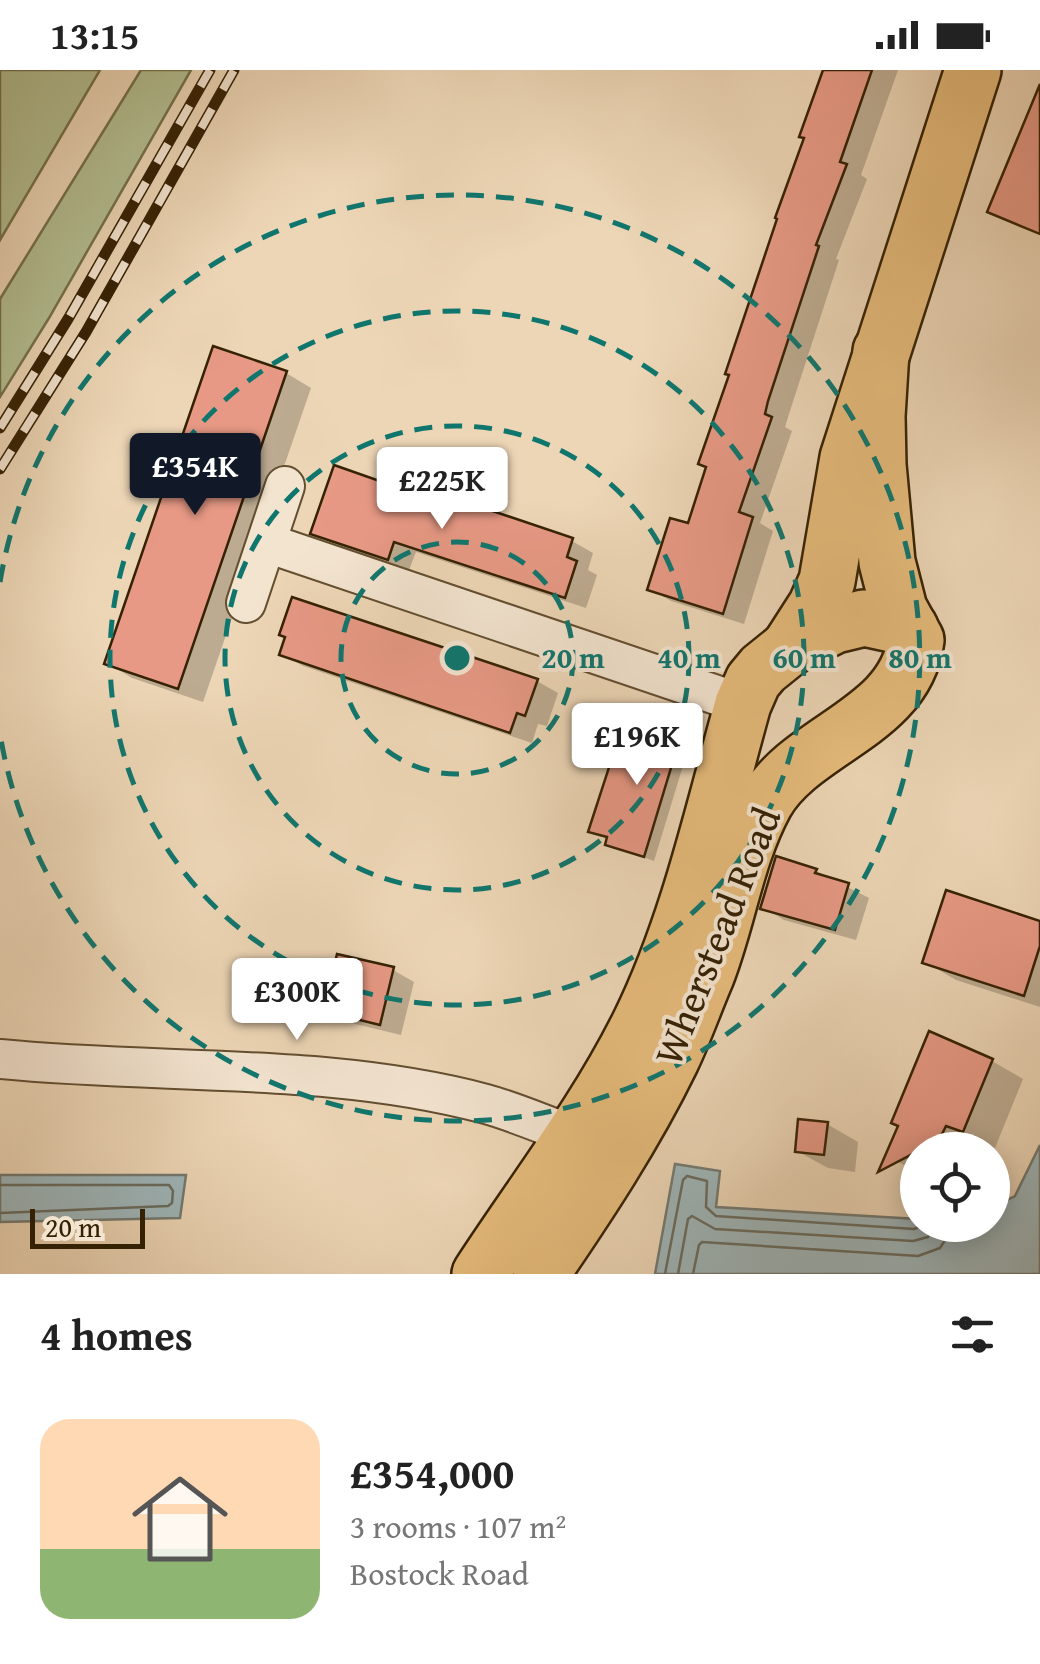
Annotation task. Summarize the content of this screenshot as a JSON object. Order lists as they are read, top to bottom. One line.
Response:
{"streets":{"main road":["Wherstead Road"]},"scale_bar":"20 m","page":{"status":"13:15","price":["£354K","£225K","£196K","£300K"],"scale":"20 m","heading":"4 homes","list":[{"name":"£354,000","note":"3 rooms · 107 m² · Bostock Road"}]},"rings":["20 m","40 m","60 m","80 m"]}
